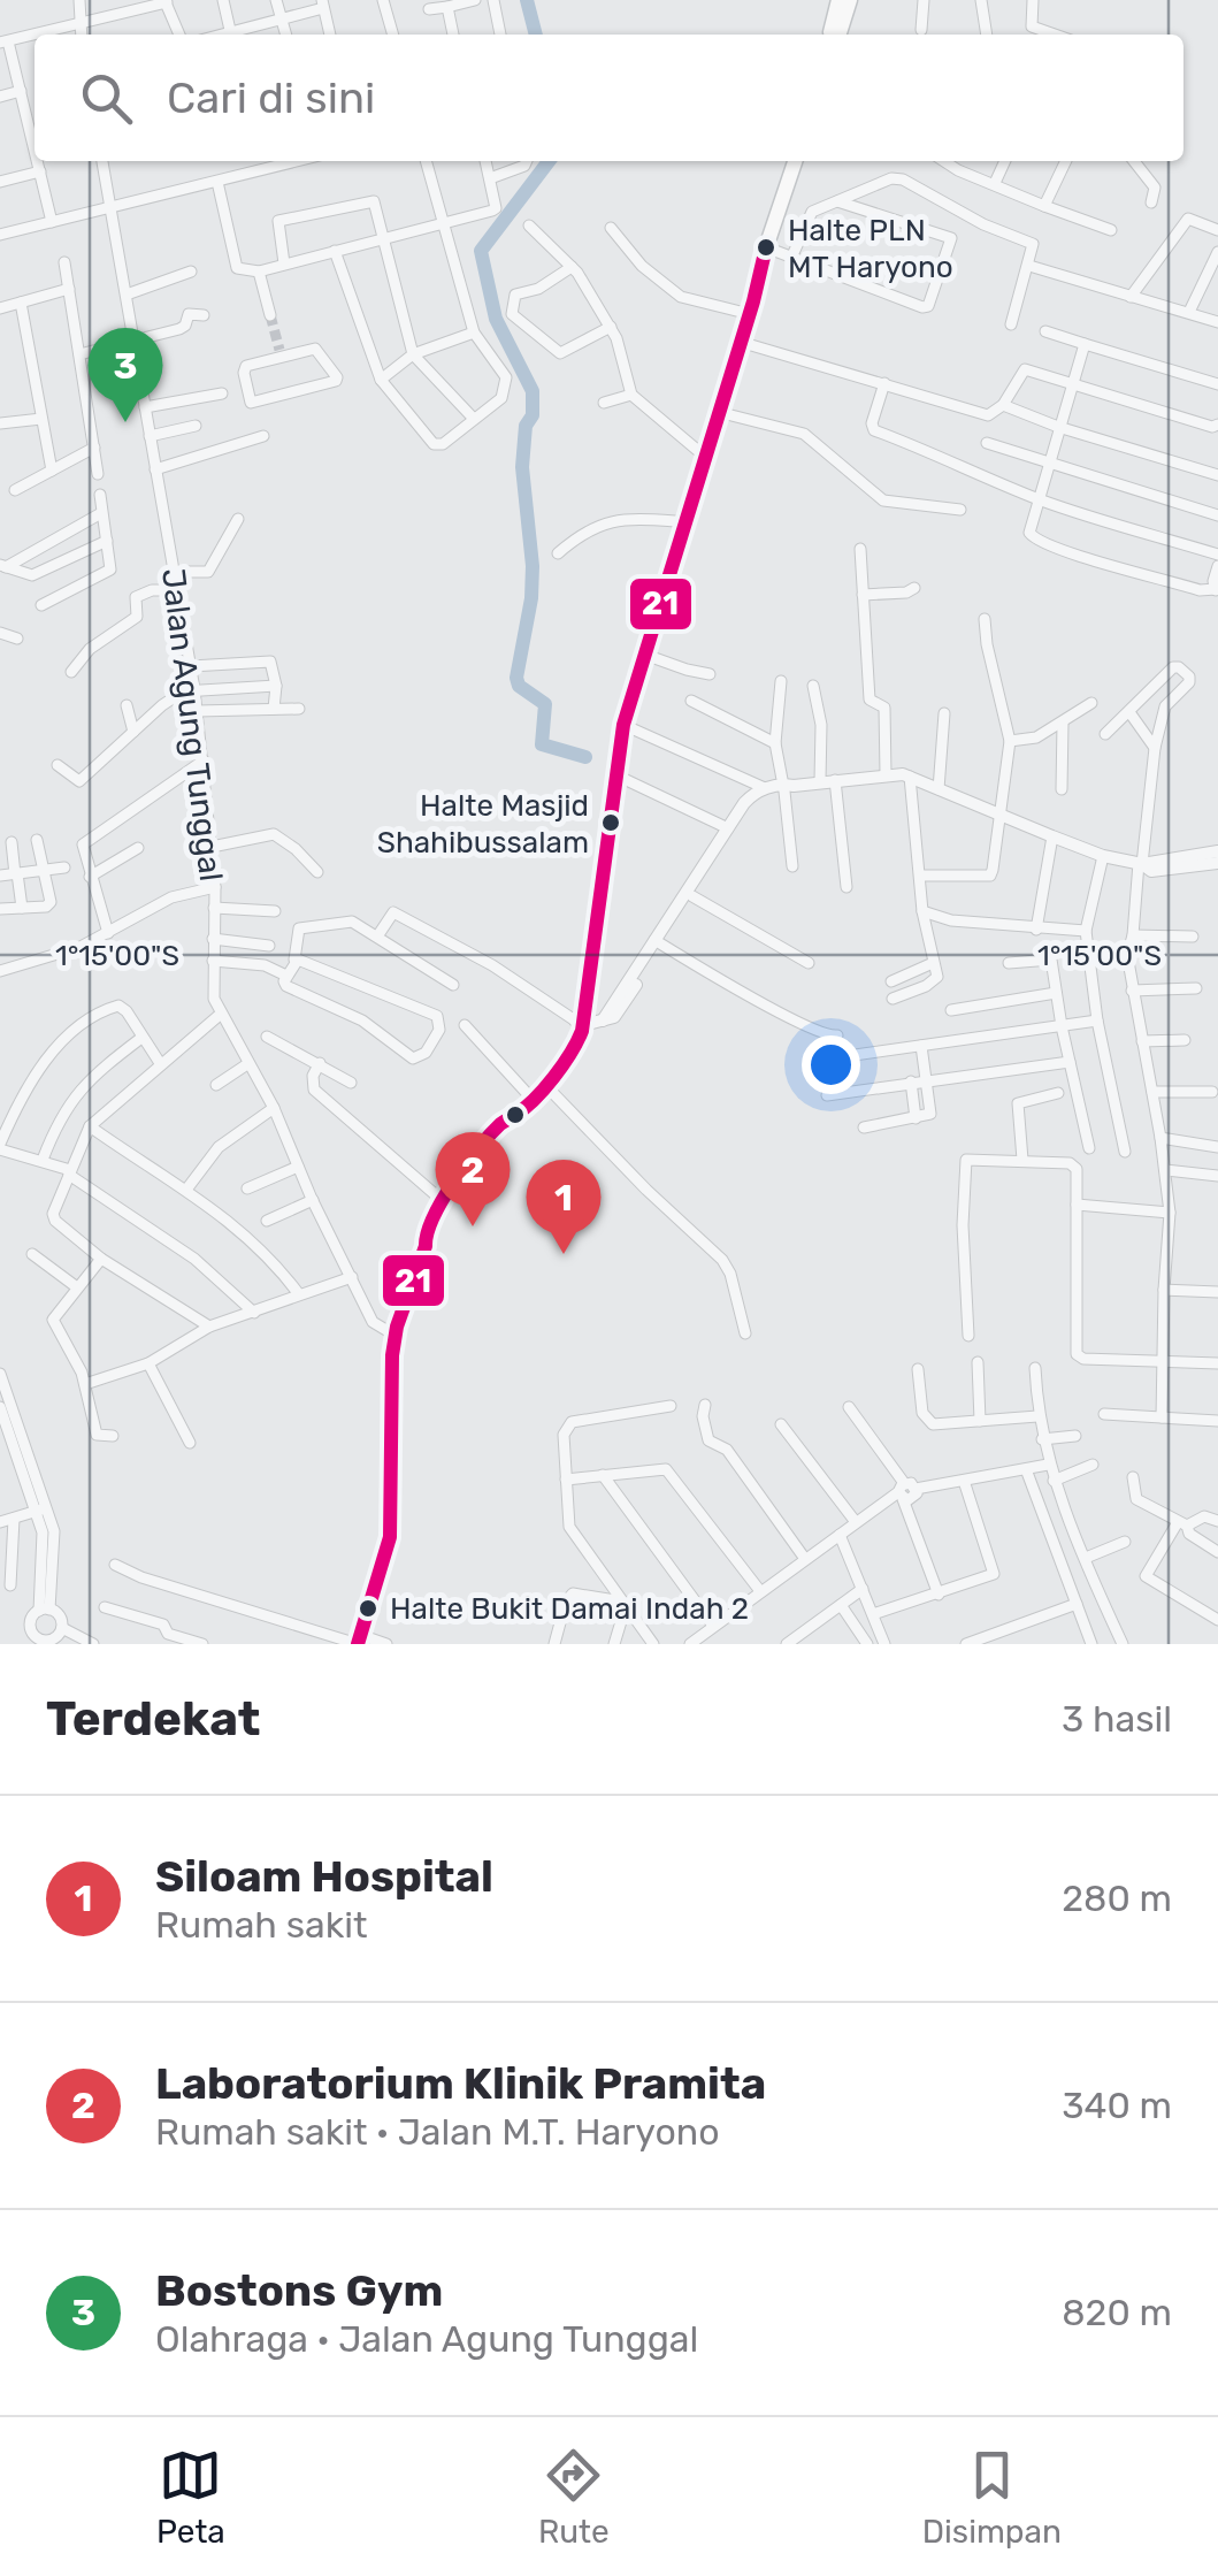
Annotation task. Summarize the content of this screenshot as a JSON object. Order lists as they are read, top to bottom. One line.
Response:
{"streets":{"street":["Jalan Agung Tunggal"]},"places":["Halte PLN MT Haryono","Halte Masjid Shahibussalam","Halte Bukit Damai Indah 2"],"lines":["transit line 21"],"page":{"search":"Cari di sini","pins":["3","2","1"],"heading":["Terdekat","3 hasil"],"list":[{"mark":"1","name":"Siloam Hospital","note":"Rumah sakit","value":"280 m"},{"mark":"2","name":"Laboratorium Klinik Pramita","note":"Rumah sakit · Jalan M.T. Haryono","value":"340 m"},{"mark":"3","name":"Bostons Gym","note":"Olahraga · Jalan Agung Tunggal","value":"820 m"}],"nav":["Peta","Rute","Disimpan"]},"coordinates":["1°15'00\"S"]}
